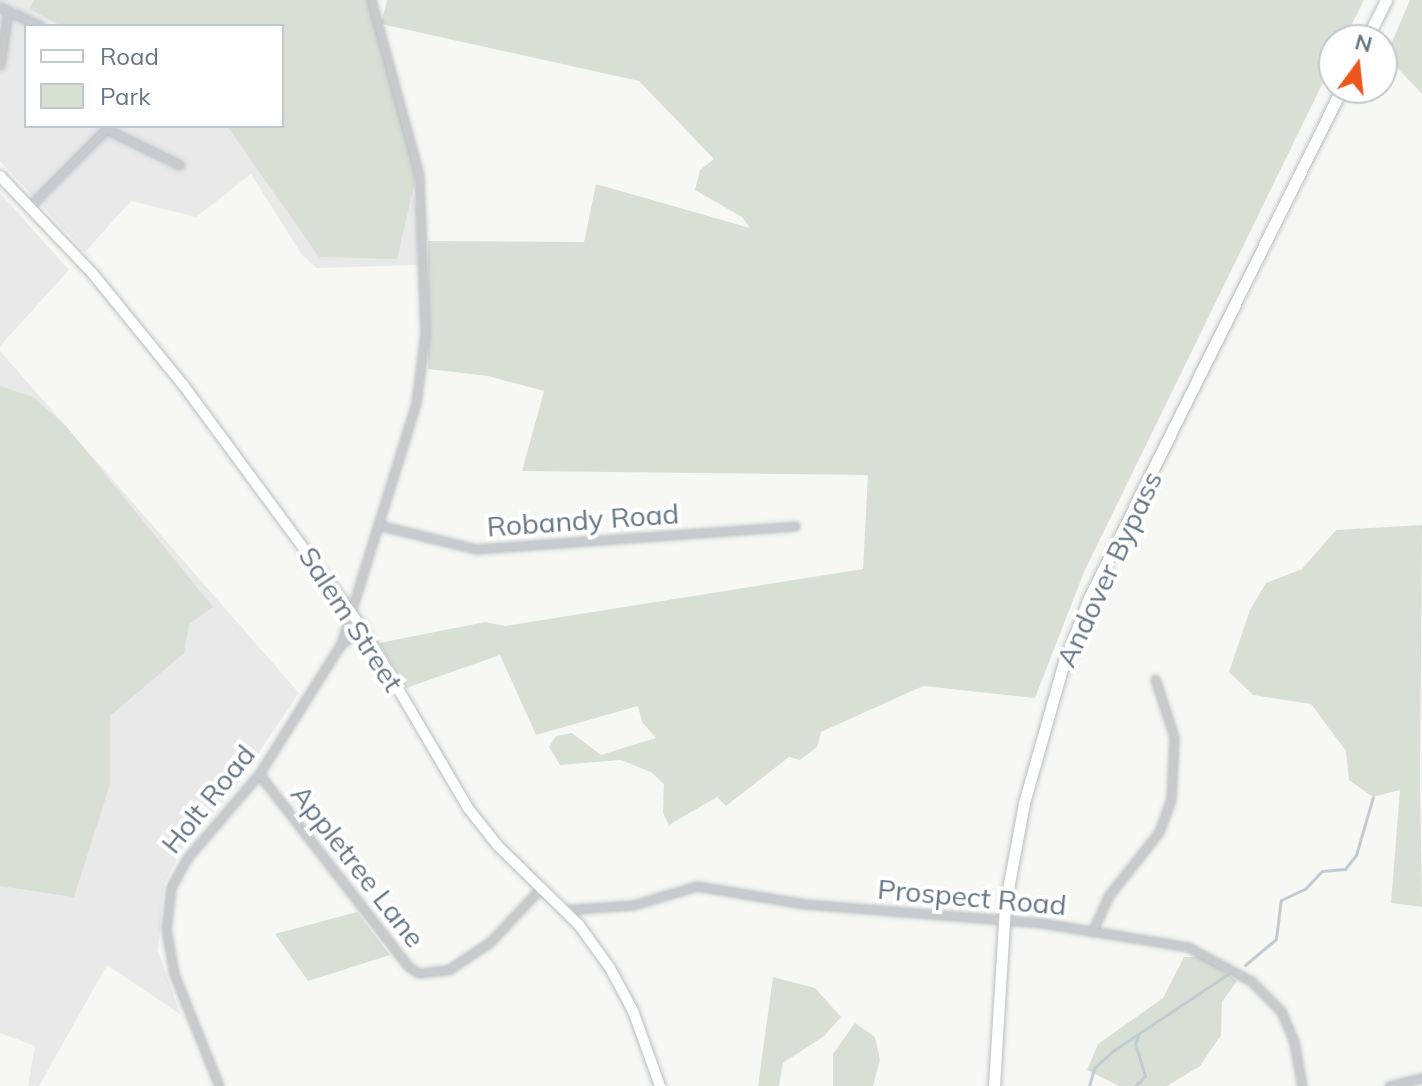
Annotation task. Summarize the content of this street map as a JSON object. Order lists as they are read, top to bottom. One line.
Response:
{"streets":{"main road":["Andover Bypass"],"street":["Robandy Road","Salem Street","Holt Road","Appletree Lane","Prospect Road"]},"crossings":[["Robandy Road","Holt Road"],["Andover Bypass","Prospect Road"],["Salem Street","Holt Road"],["Salem Street","Appletree Lane"],["Salem Street","Prospect Road"],["Holt Road","Appletree Lane"]],"legend":["Road","Park"],"north":"top"}
